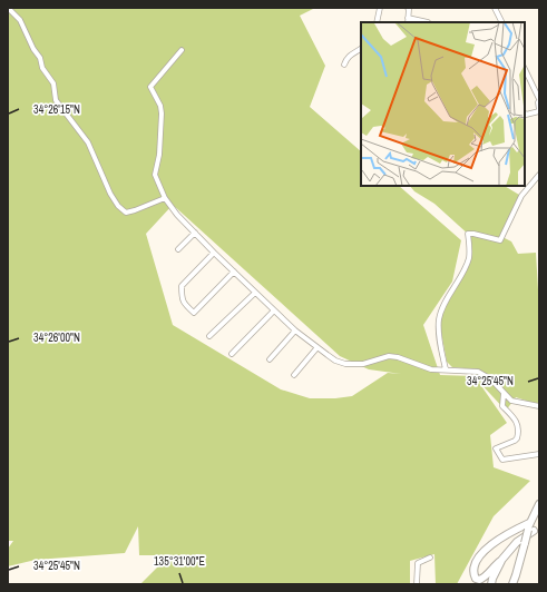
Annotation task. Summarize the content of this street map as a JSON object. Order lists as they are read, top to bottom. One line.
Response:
{"coordinates":["34°26'15\"N","34°26'00\"N","34°25'45\"N","135°31'00\"E"]}
